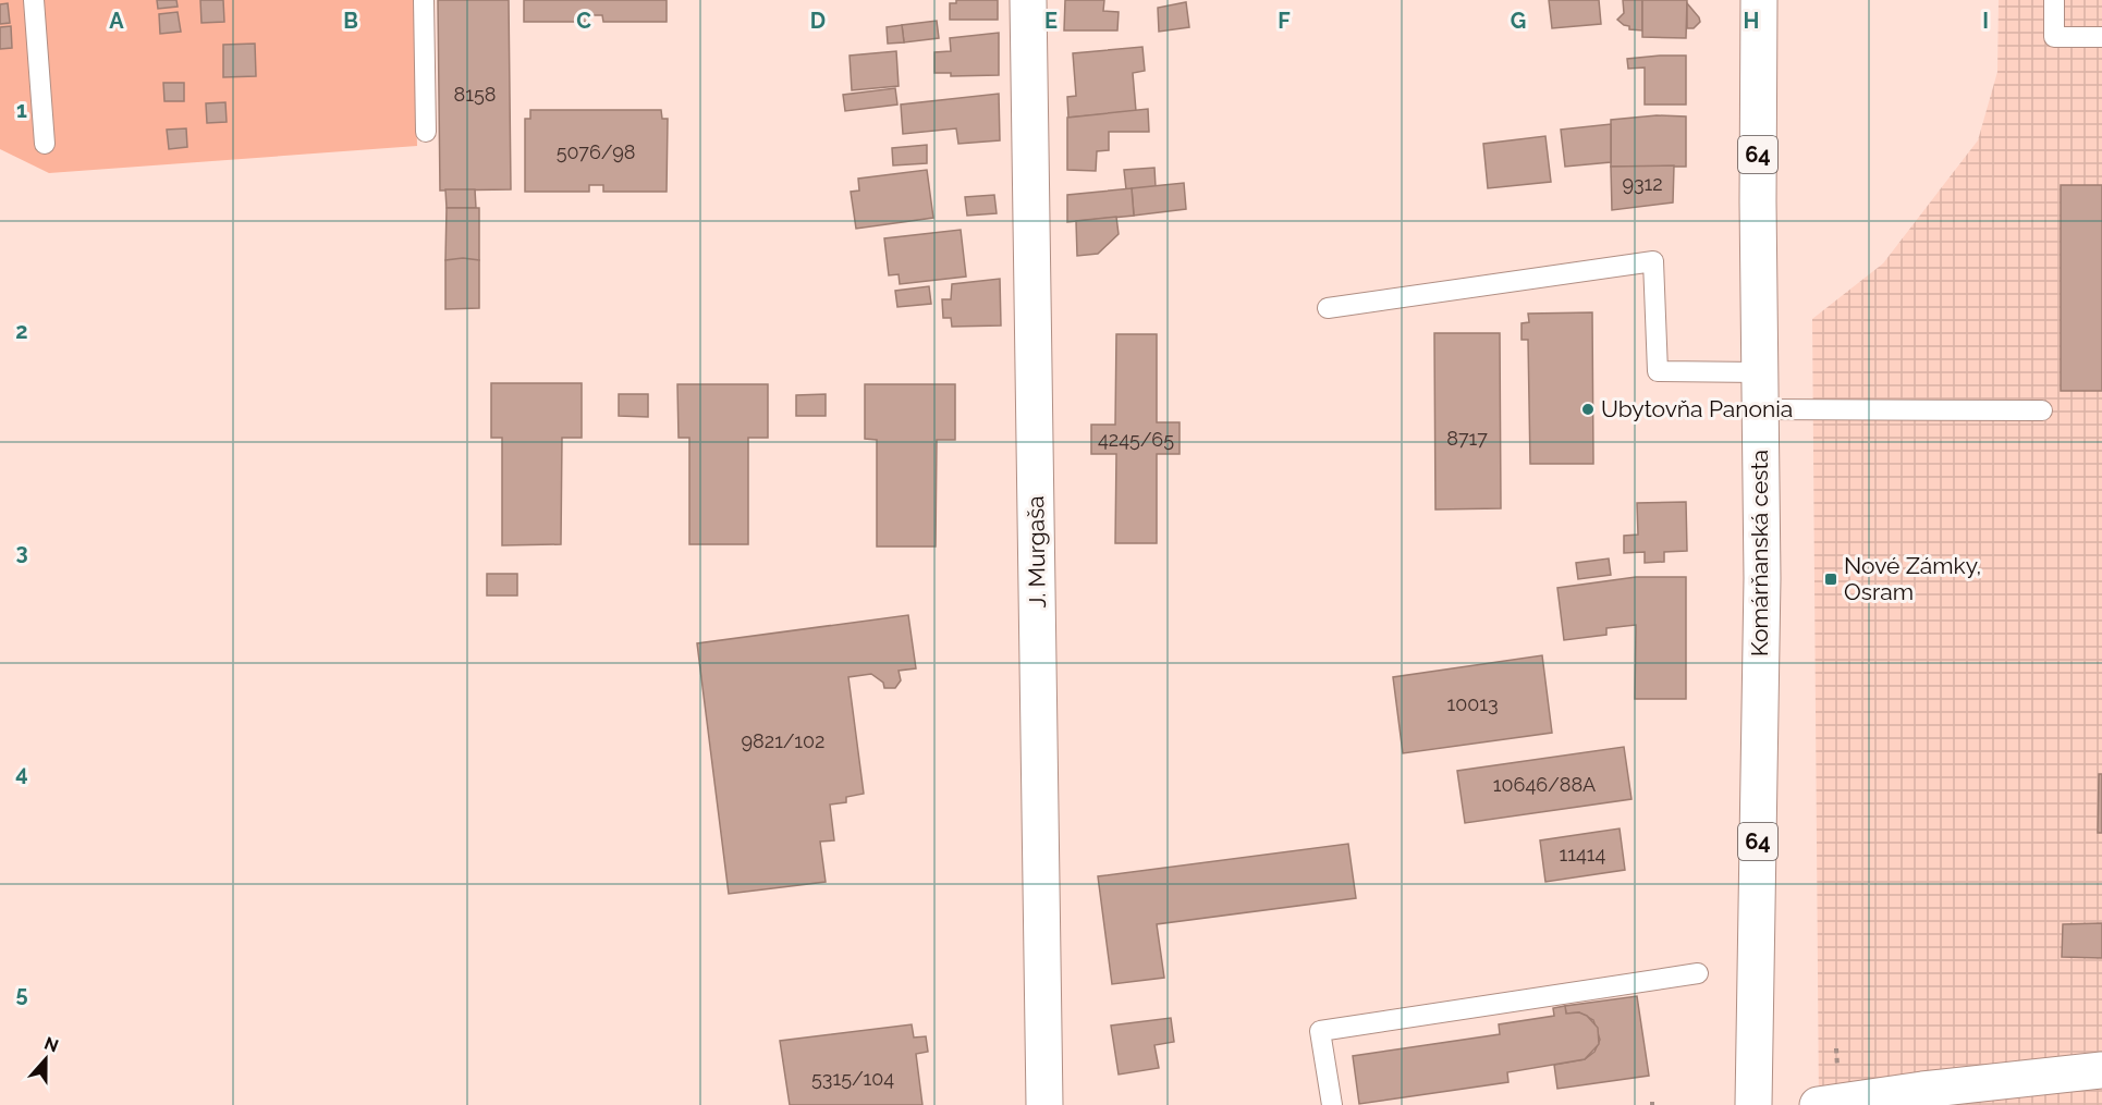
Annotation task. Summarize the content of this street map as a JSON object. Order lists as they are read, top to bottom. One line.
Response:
{"streets":{"street":["64","J. Murgaša","Komárňanská cesta"]},"places":{"other":["Ubytovňa Panonia"],"transit":["Nové Zámky, Osram"]},"house_numbers":["8158","5076/98","9312","8717","4245/65","10013","9821/102","10646/88A","11414","5315/104"],"north":"top","grid":{"columns":["A","B","C","D","E","F","G","H","I"],"rows":["1","2","3","4","5"]}}
